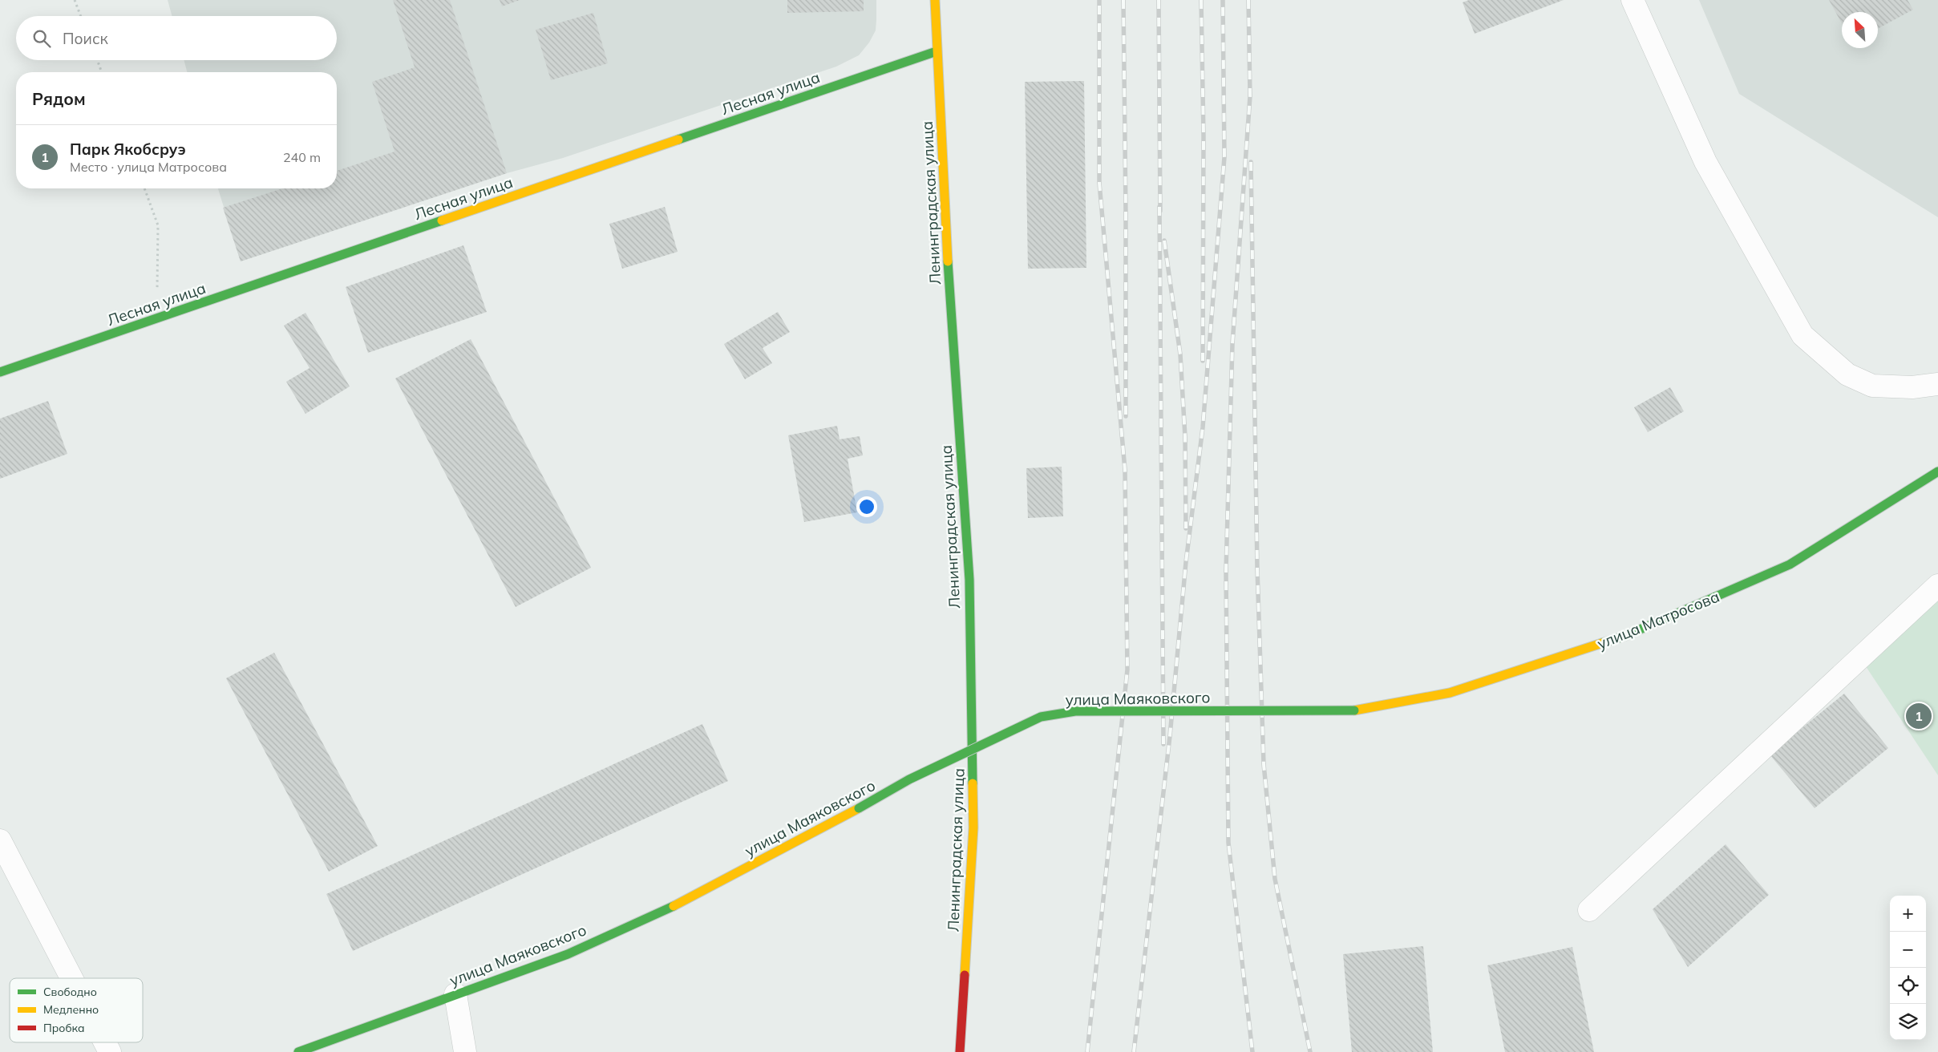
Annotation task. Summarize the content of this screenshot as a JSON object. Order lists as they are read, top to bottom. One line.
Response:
{"streets":{"street":["Лесная улица","Ленинградская улица","улица Матросова","улица Маяковского"]},"crossings":[["Лесная улица","Ленинградская улица"],["улица Матросова","улица Маяковского"]],"legend":["Свободно","Медленно","Пробка"],"north":"top left","page":{"search":"Поиск","heading":"Рядом","list":[{"mark":"1","name":"Парк Якобсруэ","note":"Место · улица Матросова","value":"240 m"}],"pins":"1","map_buttons":["+","−"]}}
